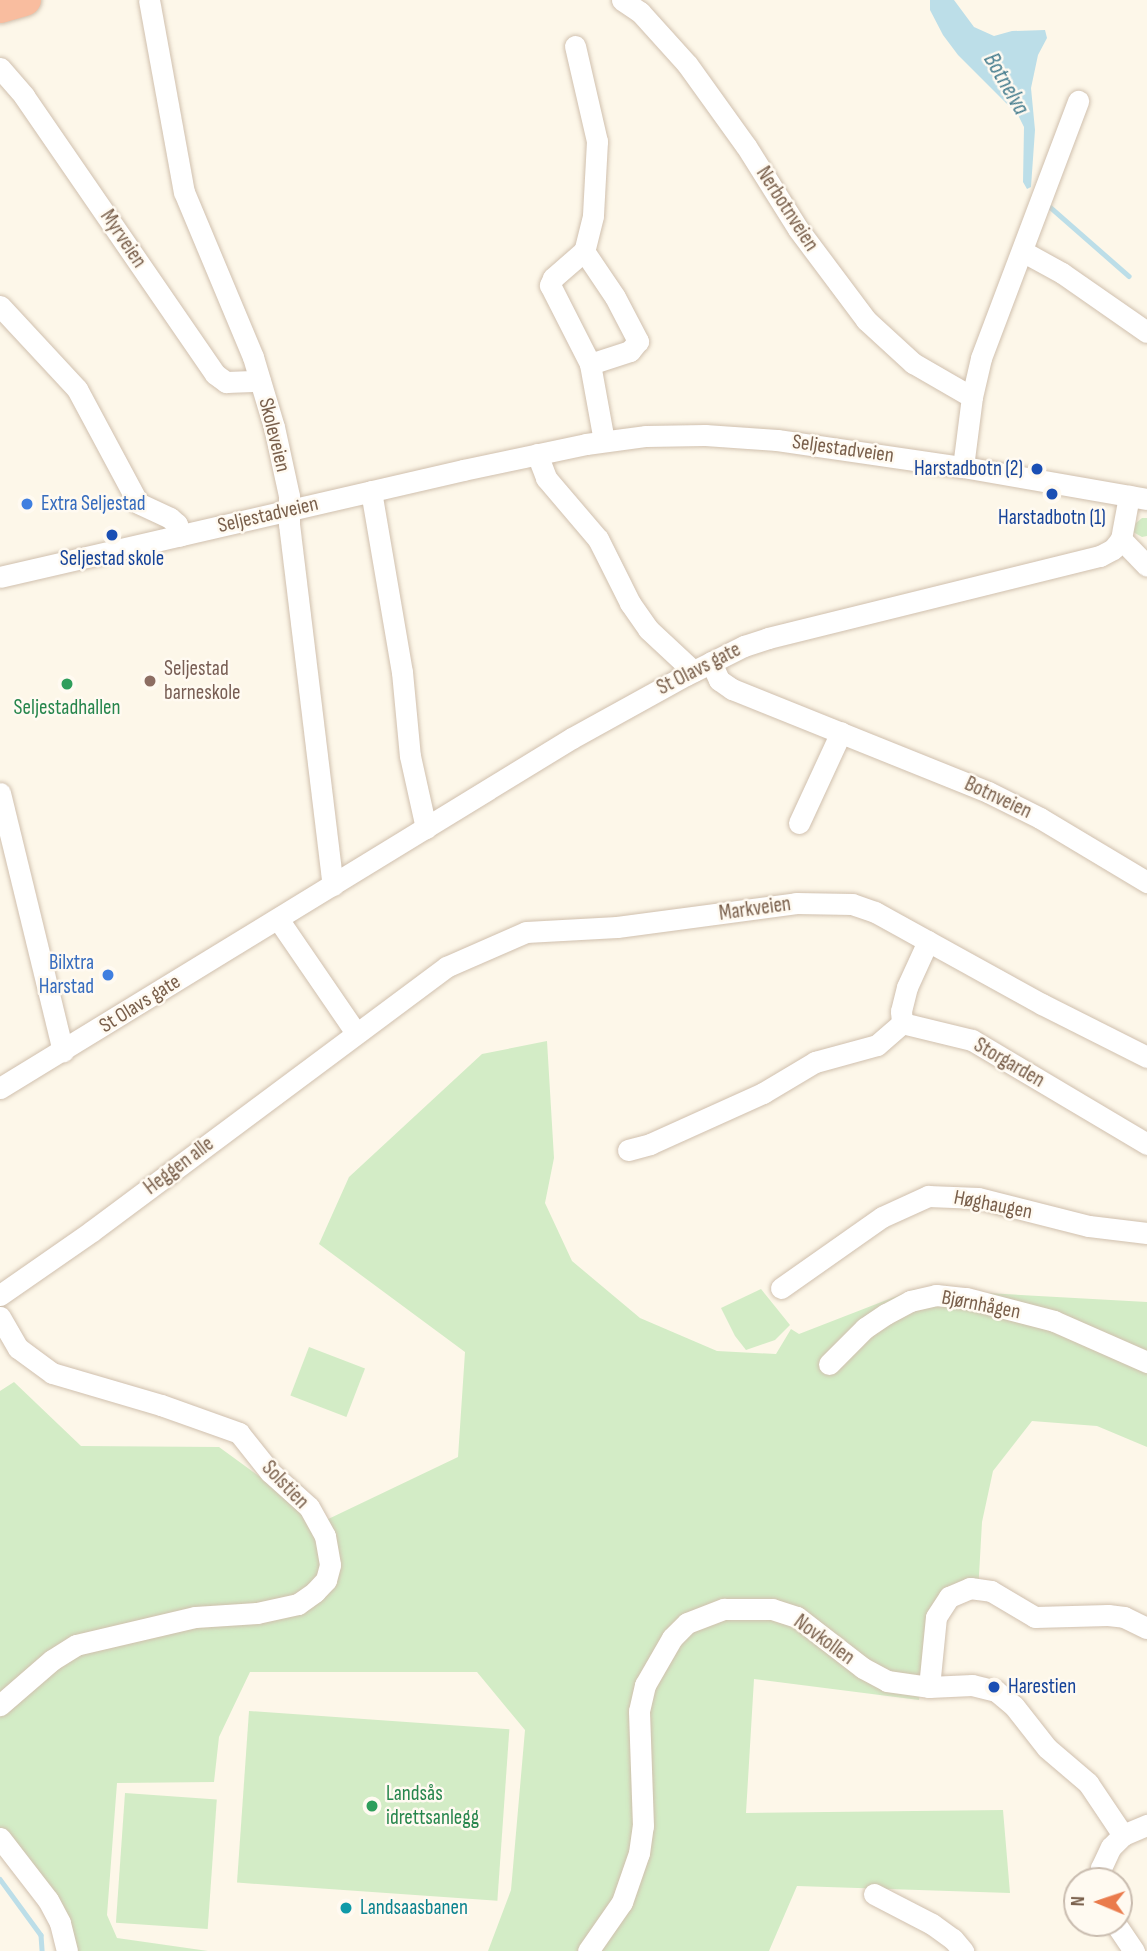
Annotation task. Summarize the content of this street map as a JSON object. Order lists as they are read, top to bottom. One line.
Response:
{"streets":{"street":["Nerbotnveien","Myrveien","Skoleveien","Seljestadveien","St Olavs gate","Botnveien","Markveien","Storgarden","Heggen alle","Høghaugen","Bjørnhågen","Solstien","Novkollen"]},"crossings":[["Myrveien","Skoleveien"],["Skoleveien","Seljestadveien"],["Skoleveien","St Olavs gate"],["Seljestadveien","Botnveien"],["St Olavs gate","Botnveien"],["Markveien","Heggen alle"]],"water":["Botnelva"],"places":["Harstadbotn (2)","Harstadbotn (1)","Extra Seljestad","Seljestad skole","Seljestad barneskole","Seljestadhallen","Bilxtra Harstad","Harestien","Landsås idrettsanlegg","Landsaasbanen"],"north":"left"}
